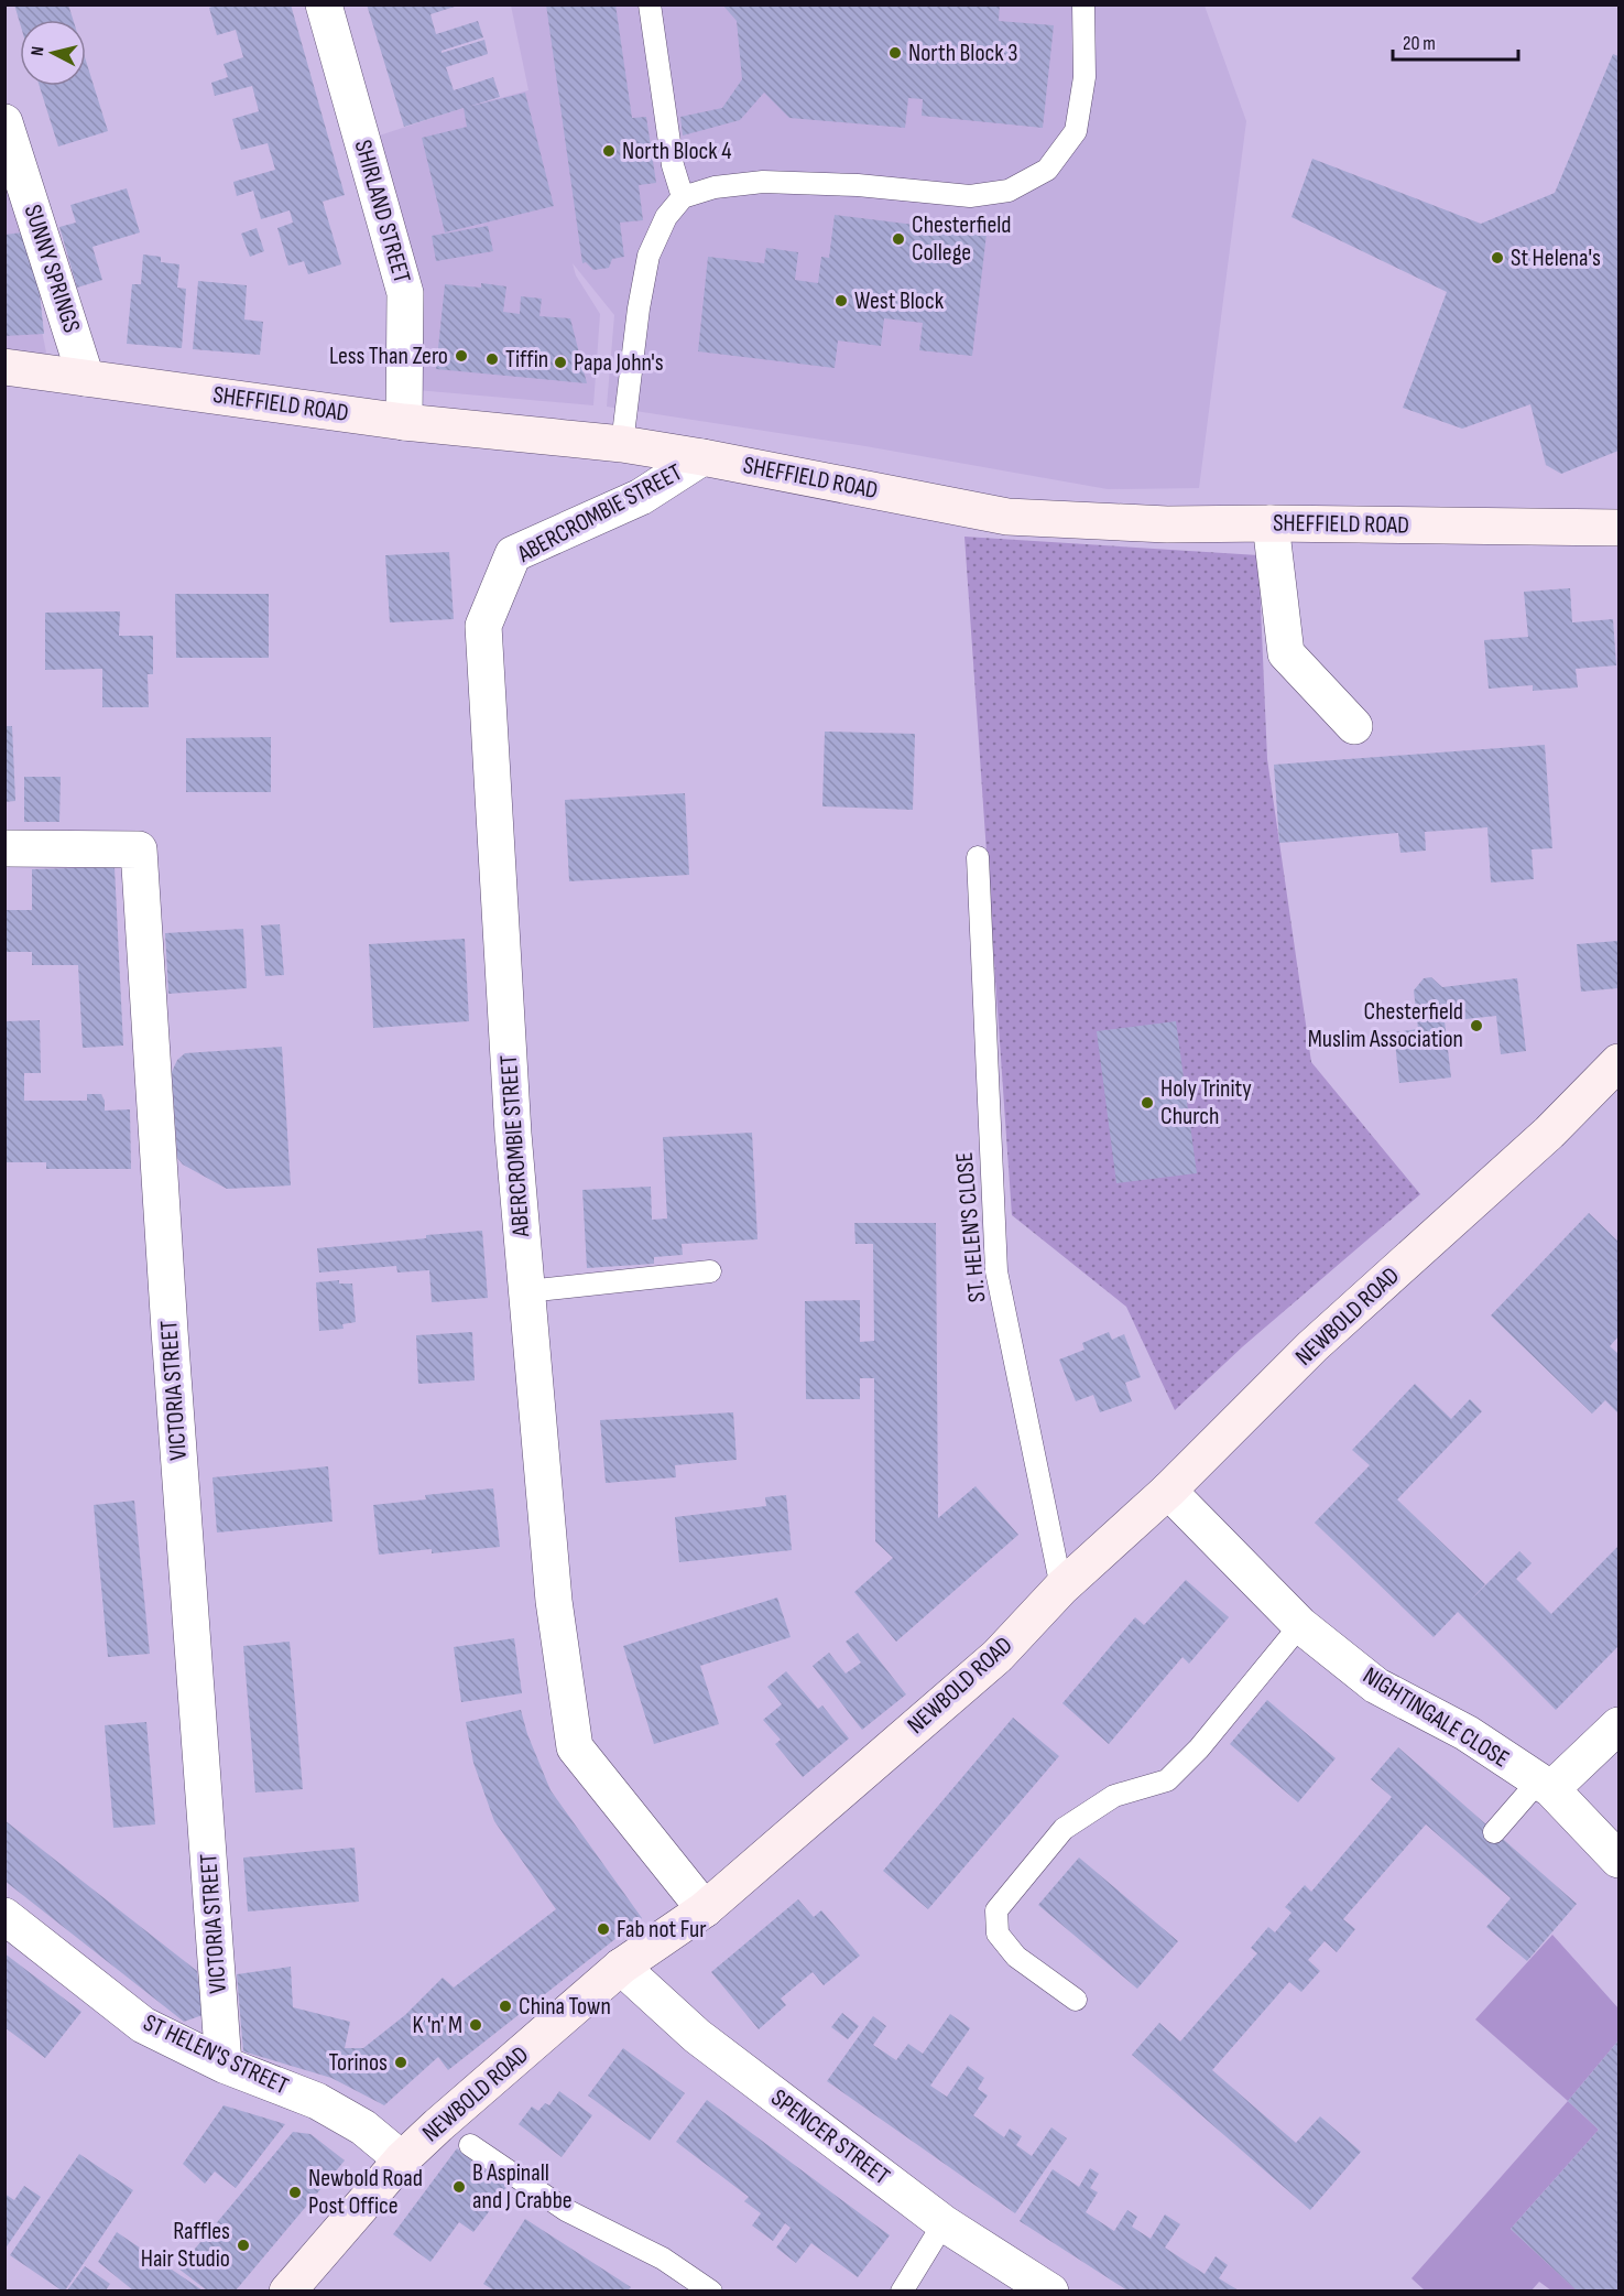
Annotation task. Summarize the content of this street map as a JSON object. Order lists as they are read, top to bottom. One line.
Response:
{"streets":{"main road":["SHEFFIELD ROAD","NEWBOLD ROAD"],"street":["SHIRLAND STREET","SUNNY SPRINGS","ABERCROMBIE STREET","VICTORIA STREET","NIGHTINGALE CLOSE","ST HELEN'S STREET","SPENCER STREET"],"lane":["ST. HELEN'S CLOSE"]},"crossings":[["SHIRLAND STREET","SHEFFIELD ROAD"],["SUNNY SPRINGS","SHEFFIELD ROAD"],["SHEFFIELD ROAD","ABERCROMBIE STREET"],["ABERCROMBIE STREET","NEWBOLD ROAD"],["ST. HELEN'S CLOSE","NEWBOLD ROAD"],["NEWBOLD ROAD","NIGHTINGALE CLOSE"],["NEWBOLD ROAD","ST HELEN'S STREET"],["NEWBOLD ROAD","SPENCER STREET"],["VICTORIA STREET","ST HELEN'S STREET"]],"places":["North Block 3","North Block 4","Chesterfield College","St Helena's","West Block","Less Than Zero","Tiffin","Papa John's","Chesterfield Muslim Association","Holy Trinity Church","Fab not Fur","China Town","K 'n' M","Torinos","B Aspinall and J Crabbe","Newbold Road Post Office","Raffles Hair Studio"],"scale_bar":"20 m","north":"left"}
